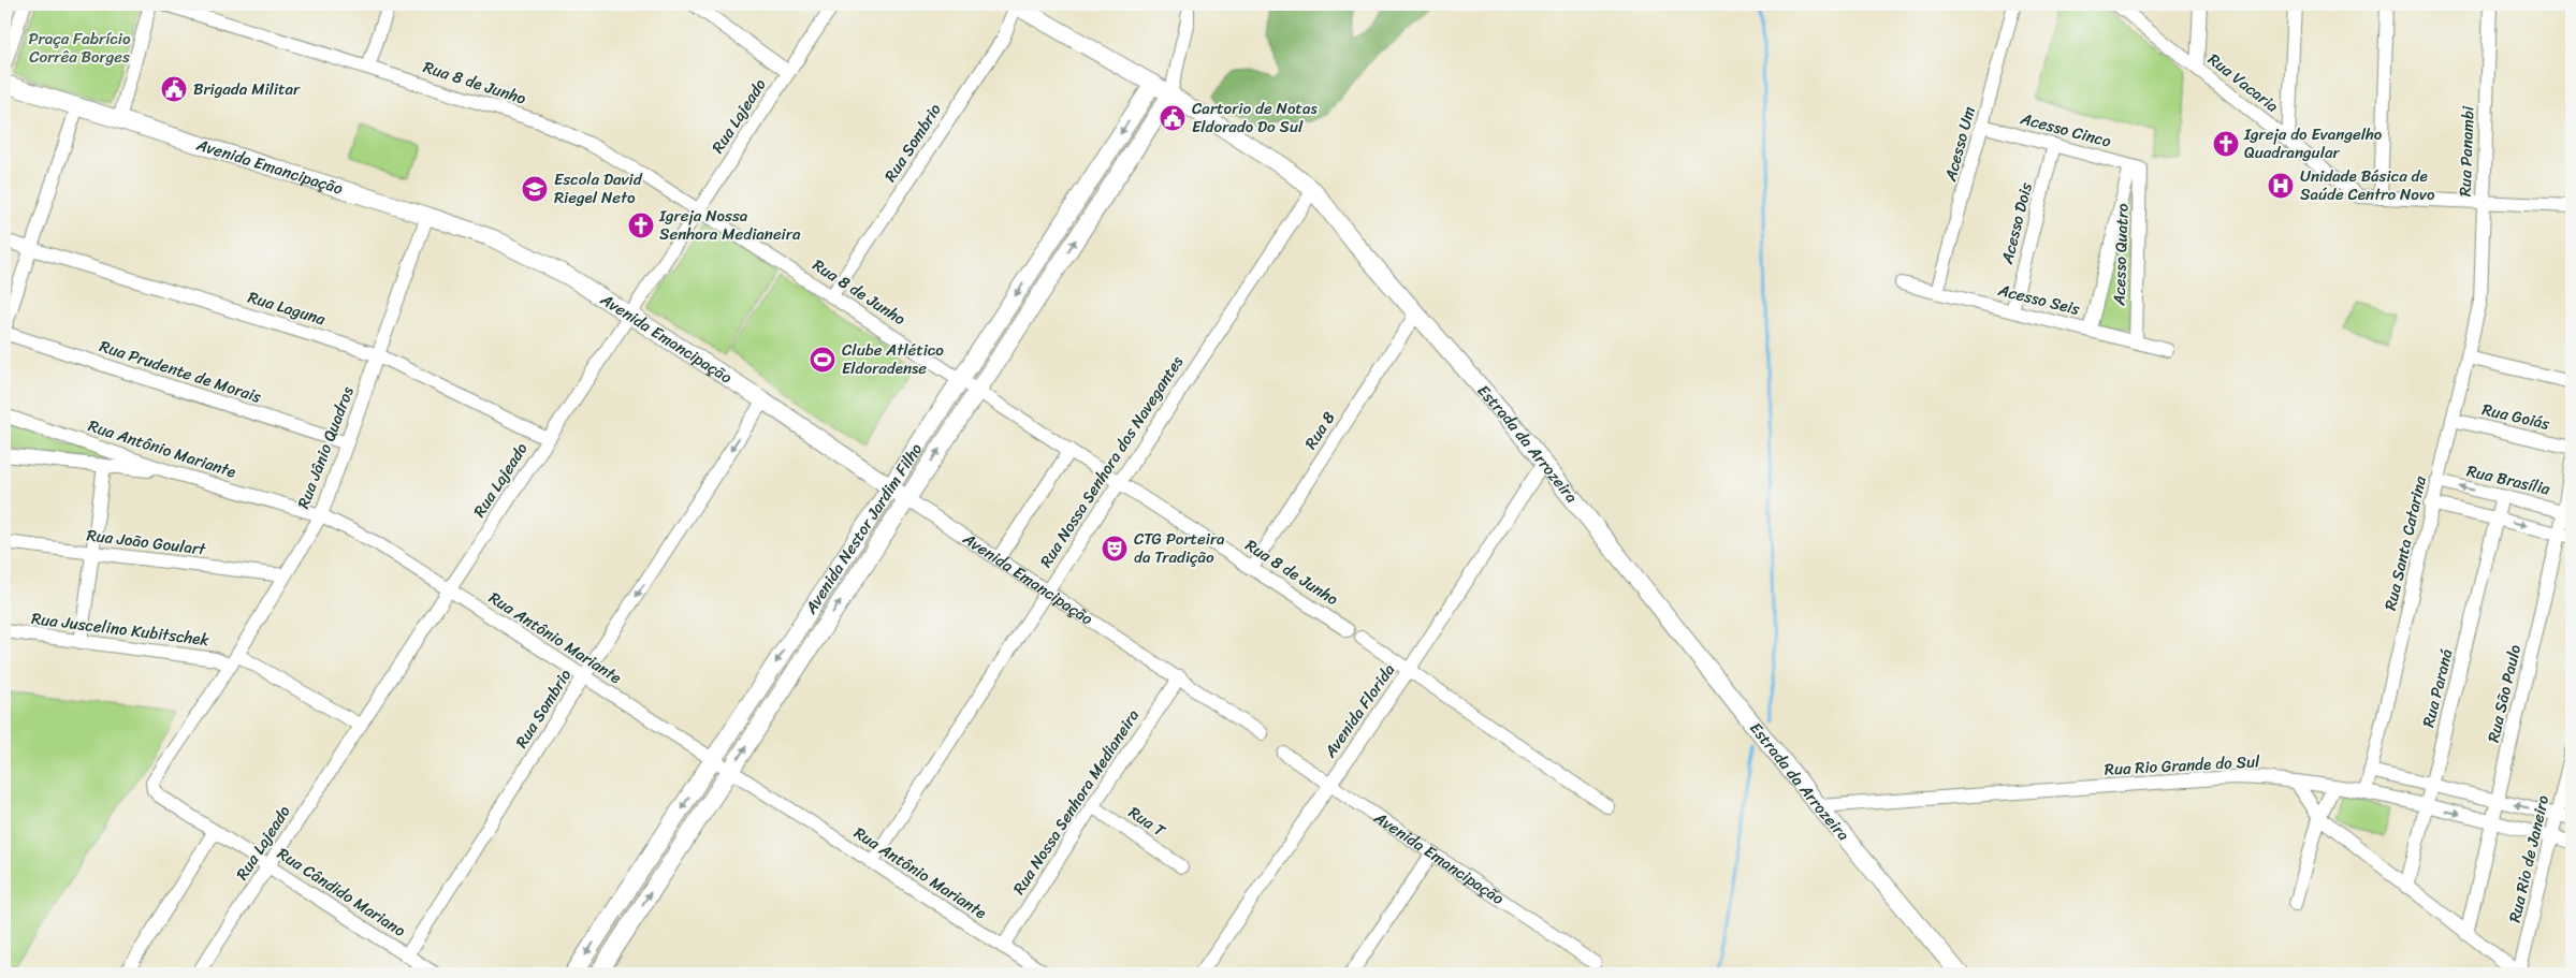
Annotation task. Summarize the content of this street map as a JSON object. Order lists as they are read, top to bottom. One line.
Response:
{"streets":{"main road":["Avenida Emancipação","Estrada da Arrozeira","Avenida Nestor Jardim Filho"],"street":["Rua 8 de Junho","Rua Vacaria","Rua Lajeado","Acesso Cinco","Rua Sombrio","Acesso Um","Rua Panambi","Acesso Dois","Acesso Quatro","Acesso Seis","Rua Laguna","Rua Prudente de Morais","Rua Goiás","Rua 8","Rua Jânio Quadros","Rua Antônio Mariante","Rua Nossa Senhora dos Navegantes","Rua Brasília","Rua João Goulart","Rua Santa Catarina","Rua Juscelino Kubitschek","Rua Paraná","Rua São Paulo","Avenida Florida","Rua Rio Grande do Sul","Rua Nossa Senhora Medianeira","Rua T","Rua Rio de Janeiro","Rua Cândido Mariano"]},"crossings":[["Rua 8 de Junho","Rua Lajeado"],["Rua 8 de Junho","Rua Sombrio"],["Rua 8 de Junho","Rua 8"],["Rua 8 de Junho","Rua Nossa Senhora dos Navegantes"],["Rua 8 de Junho","Avenida Nestor Jardim Filho"],["Rua Vacaria","Rua Panambi"],["Rua Lajeado","Avenida Emancipação"],["Rua Lajeado","Rua Laguna"],["Rua Lajeado","Rua Antônio Mariante"],["Rua Lajeado","Rua Juscelino Kubitschek"],["Rua Lajeado","Rua Cândido Mariano"],["Acesso Cinco","Acesso Um"],["Acesso Cinco","Acesso Dois"],["Acesso Cinco","Acesso Quatro"],["Rua Sombrio","Avenida Emancipação"],["Rua Sombrio","Estrada da Arrozeira"],["Rua Sombrio","Rua Antônio Mariante"],["Rua Sombrio","Rua Cândido Mariano"],["Acesso Um","Acesso Seis"],["Rua Panambi","Rua Santa Catarina"],["Avenida Emancipação","Rua Jânio Quadros"],["Avenida Emancipação","Rua Nossa Senhora dos Navegantes"],["Avenida Emancipação","Avenida Nestor Jardim Filho"],["Avenida Emancipação","Avenida Florida"],["Avenida Emancipação","Rua Nossa Senhora Medianeira"],["Acesso Dois","Acesso Seis"],["Acesso Quatro","Acesso Seis"],["Rua Laguna","Rua Jânio Quadros"],["Rua Prudente de Morais","Rua Jânio Quadros"],["Rua Goiás","Rua Santa Catarina"],["Rua 8","Estrada da Arrozeira"],["Estrada da Arrozeira","Rua Nossa Senhora dos Navegantes"],["Estrada da Arrozeira","Avenida Nestor Jardim Filho"],["Estrada da Arrozeira","Avenida Florida"],["Estrada da Arrozeira","Rua Rio Grande do Sul"],["Rua Jânio Quadros","Rua Antônio Mariante"],["Rua Jânio Quadros","Rua João Goulart"],["Rua Jânio Quadros","Rua Juscelino Kubitschek"],["Rua Jânio Quadros","Rua Cândido Mariano"],["Rua Antônio Mariante","Rua Nossa Senhora dos Navegantes"],["Rua Antônio Mariante","Avenida Nestor Jardim Filho"],["Rua Antônio Mariante","Rua Nossa Senhora Medianeira"],["Rua Brasília","Rua Santa Catarina"],["Rua Brasília","Rua Paraná"],["Rua Brasília","Rua São Paulo"],["Rua Santa Catarina","Rua Rio Grande do Sul"],["Rua Paraná","Rua Rio Grande do Sul"],["Rua São Paulo","Rua Rio Grande do Sul"],["Rua Rio Grande do Sul","Rua Rio de Janeiro"],["Rua Nossa Senhora Medianeira","Rua T"]],"parks":["Praça Fabrício Corrêa Borges"],"places":{"public building":["Brigada Militar","Cartorio de Notas Eldorado Do Sul"],"church":["Igreja do Evangelho Quadrangular","Igreja Nossa Senhora Medianeira"],"hospital":["Unidade Básica de Saúde Centro Novo"],"school or university":["Escola David Riegel Neto"],"sports":["Clube Atlético Eldoradense"],"theatre":["CTG Porteira da Tradição"]}}
